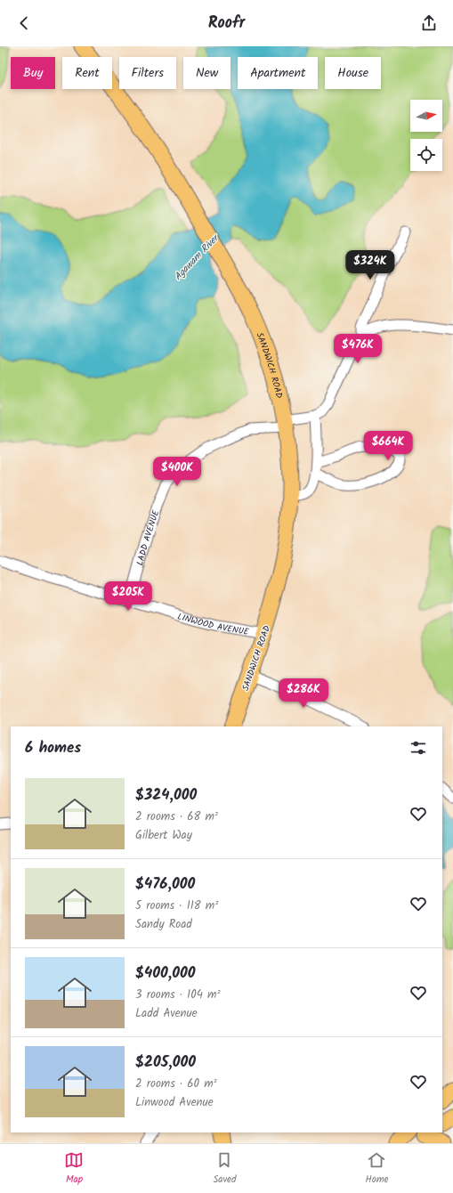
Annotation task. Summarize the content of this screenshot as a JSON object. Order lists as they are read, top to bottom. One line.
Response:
{"streets":{"main road":["SANDWICH ROAD"],"street":["LADD AVENUE","LINWOOD AVENUE"]},"crossings":[["SANDWICH ROAD","LADD AVENUE"],["SANDWICH ROAD","LINWOOD AVENUE"],["LADD AVENUE","LINWOOD AVENUE"]],"water":["Agawam River"],"north":"right","page":{"header":"Roofr","chip":["Buy","Rent","Filters","New","Apartment","House"],"price":["$324K","$476K","$664K","$400K","$205K","$286K"],"heading":"6 homes","list":[{"name":"$324,000","note":"2 rooms · 68 m² · Gilbert Way"},{"name":"$476,000","note":"5 rooms · 118 m² · Sandy Road"},{"name":"$400,000","note":"3 rooms · 104 m² · Ladd Avenue"},{"name":"$205,000","note":"2 rooms · 60 m² · Linwood Avenue"}],"tabs":["Map","Saved","Home"]}}
